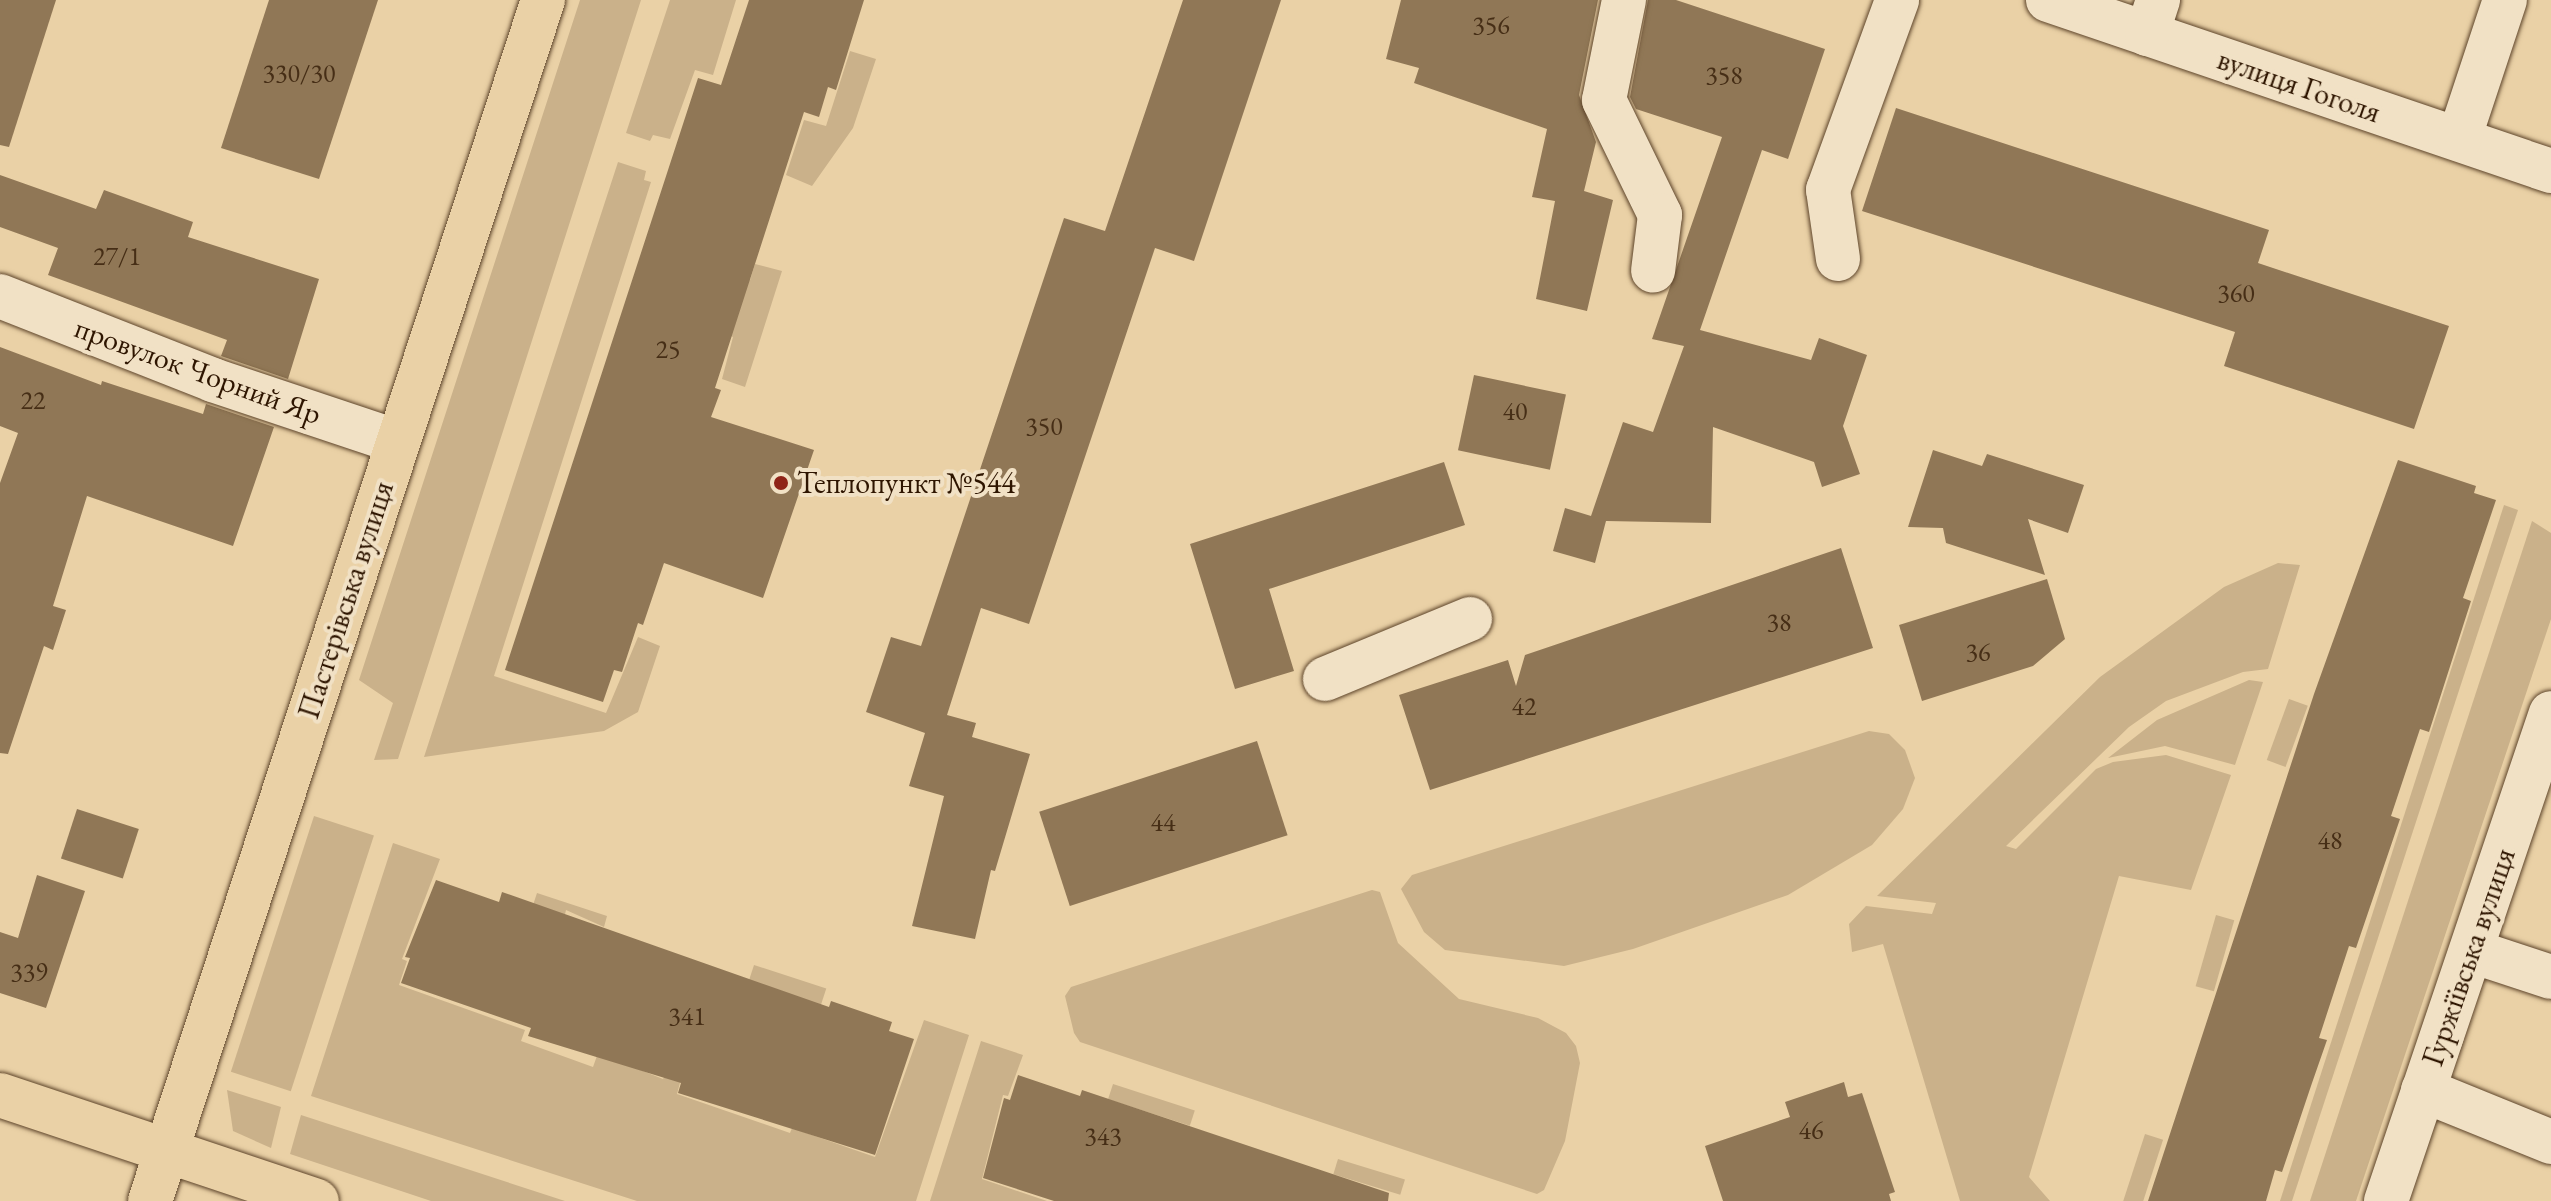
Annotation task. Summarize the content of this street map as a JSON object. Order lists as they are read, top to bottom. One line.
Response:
{"streets":{"main road":["Пастерівська вулиця"],"street":["вулиця Гоголя","провулок Чорний Яр","Гуржіївська вулиця"]},"crossings":[["провулок Чорний Яр","Пастерівська вулиця"]],"places":["Теплопункт №544"],"house_numbers":["356","330/30","358","27/1","360","25","22","40","350","38","36","42","44","48","339","341","46","343"]}
